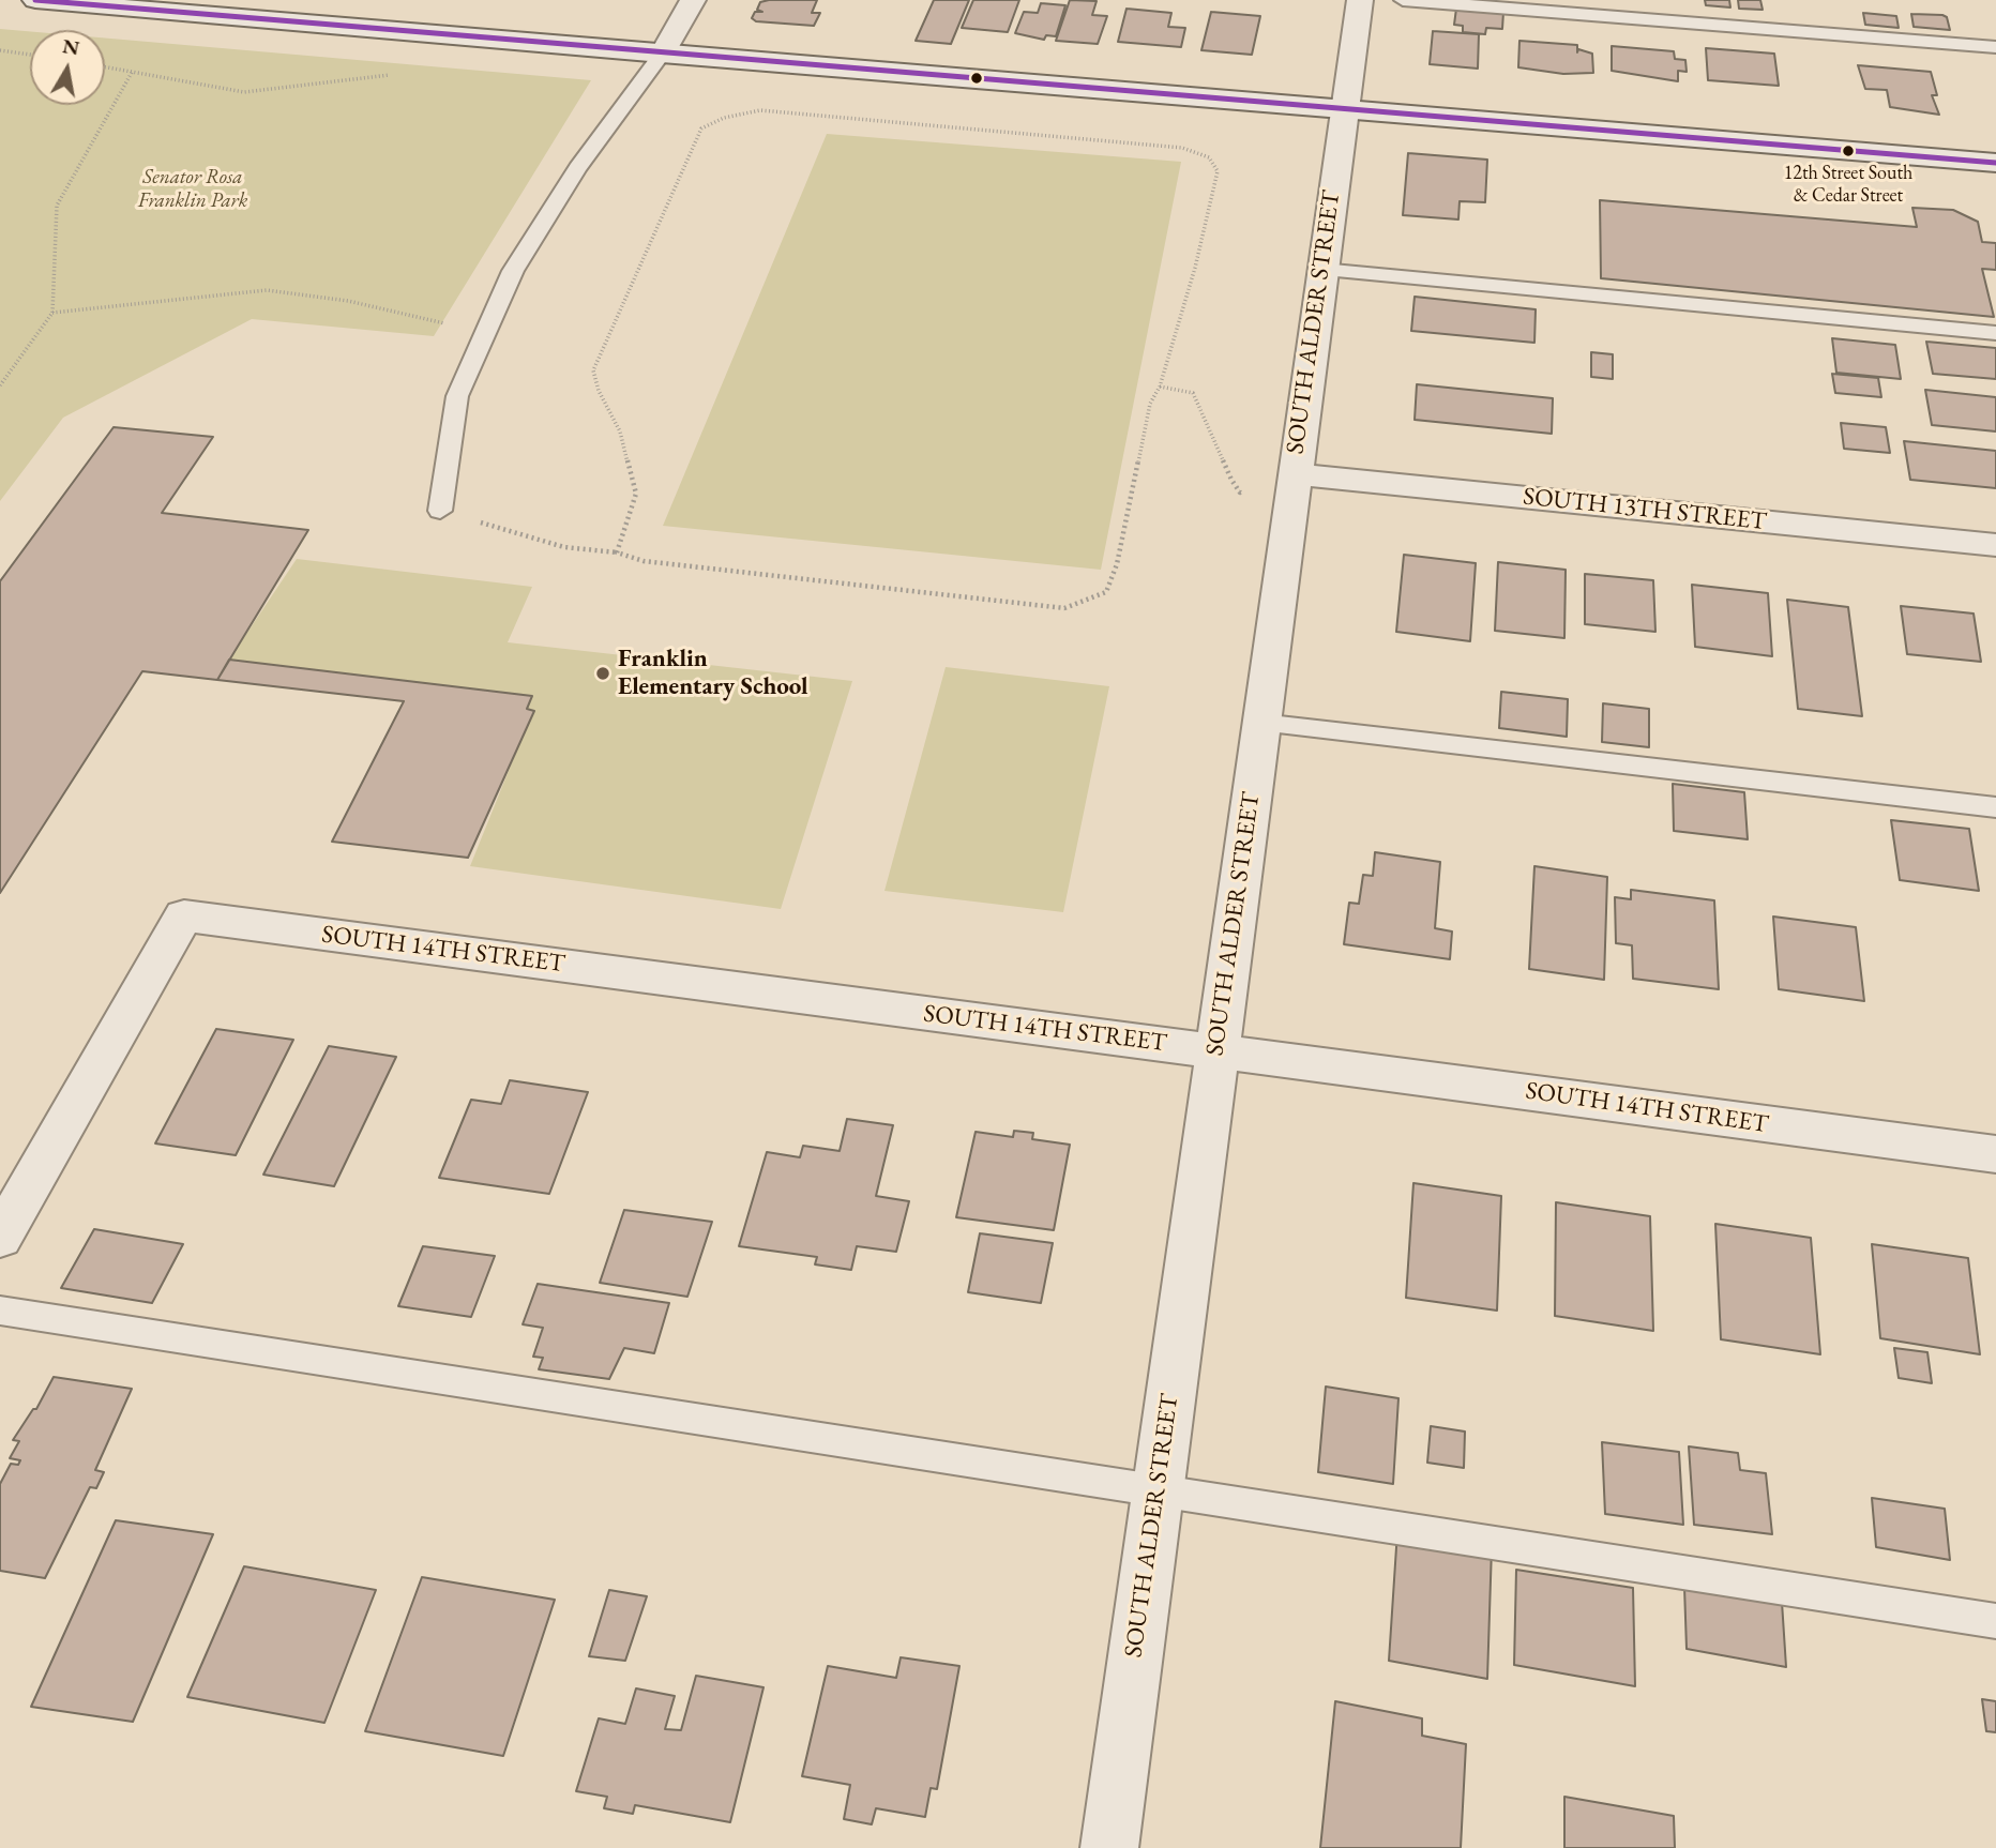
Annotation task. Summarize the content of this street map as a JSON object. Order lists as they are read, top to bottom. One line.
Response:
{"streets":{"street":["SOUTH ALDER STREET","SOUTH 13TH STREET","SOUTH 14TH STREET"]},"crossings":[["SOUTH ALDER STREET","SOUTH 13TH STREET"],["SOUTH ALDER STREET","SOUTH 14TH STREET"]],"parks":["Senator Rosa Franklin Park"],"places":["12th Street South & Cedar Street","Franklin Elementary School"],"north":"top"}
